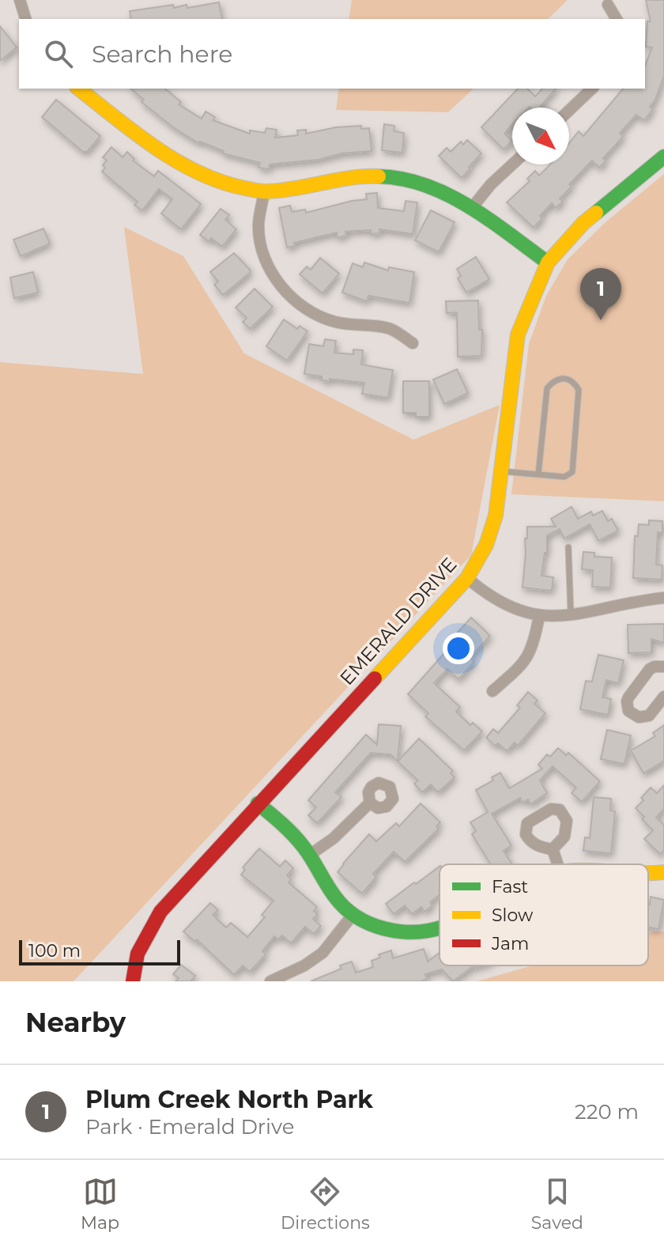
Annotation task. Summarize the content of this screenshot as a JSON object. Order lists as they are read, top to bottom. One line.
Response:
{"streets":{"street":["EMERALD DRIVE"]},"legend":["Fast","Slow","Jam"],"scale_bar":"100 m","north":"bottom right","page":{"search":"Search here","pins":"1","scale":"100 m","heading":"Nearby","list":[{"mark":"1","name":"Plum Creek North Park","note":"Park · Emerald Drive","value":"220 m"}],"nav":["Map","Directions","Saved"]}}
